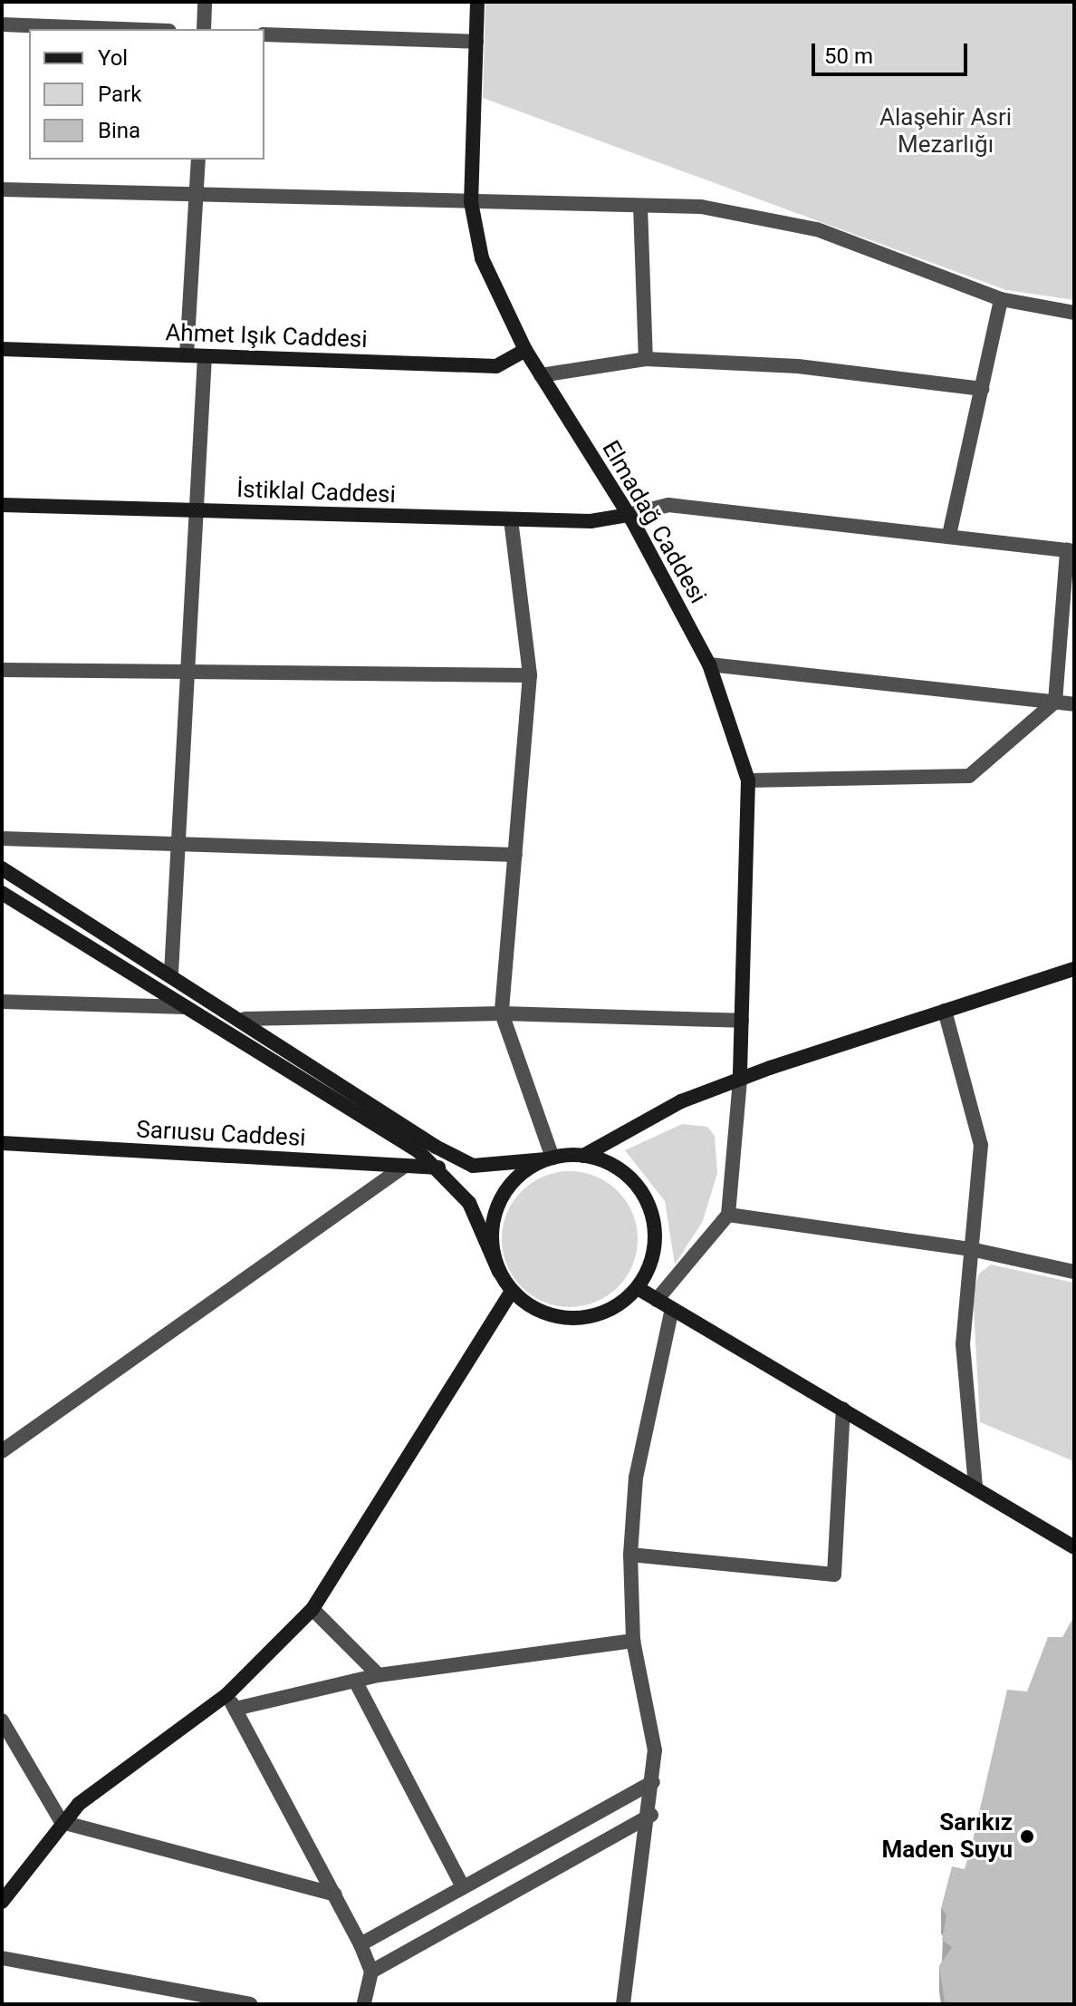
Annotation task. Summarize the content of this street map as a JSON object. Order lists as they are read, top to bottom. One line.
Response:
{"streets":{"street":["Ahmet Işık Caddesi","İstiklal Caddesi","Elmadağ Caddesi","Sarıusu Caddesi"]},"crossings":[["Ahmet Işık Caddesi","Elmadağ Caddesi"],["İstiklal Caddesi","Elmadağ Caddesi"]],"parks":["Alaşehir Asri Mezarlığı"],"places":["Sarıkız Maden Suyu"],"legend":["Yol","Park","Bina"],"scale_bar":"50 m"}
